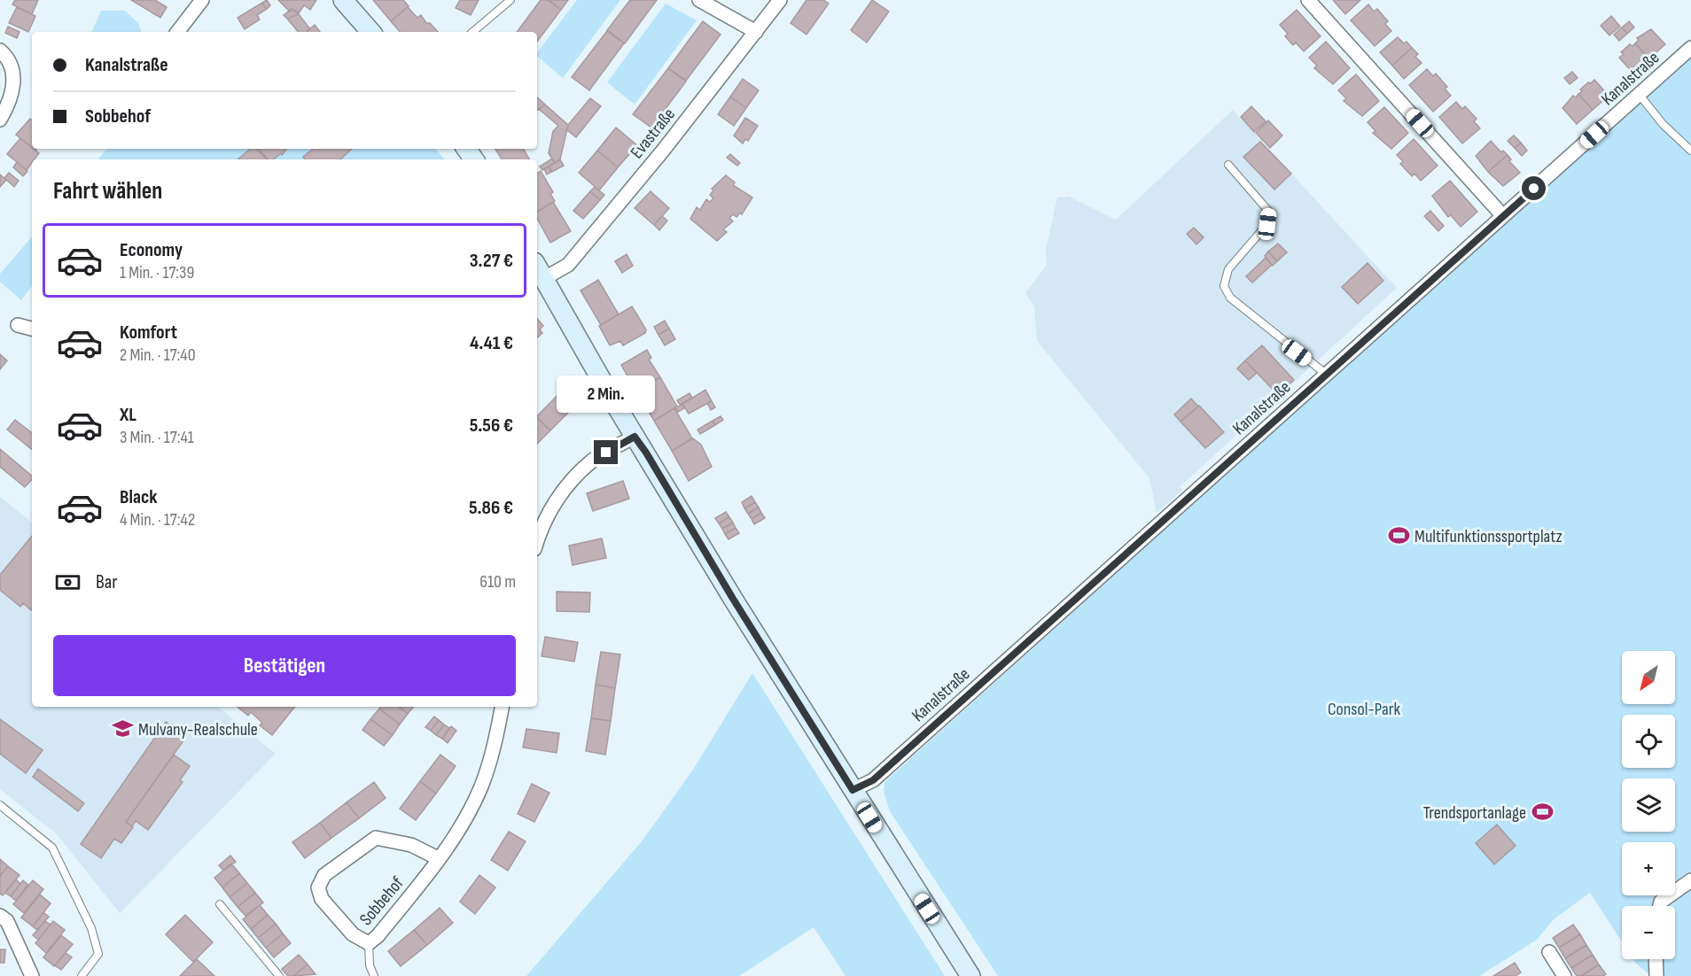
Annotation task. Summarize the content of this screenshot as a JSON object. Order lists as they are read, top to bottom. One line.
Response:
{"streets":{"street":["Kanalstraße","Evastraße","Sobbehof"]},"parks":["Consol-Park"],"places":{"sports":["Multifunktionssportplatz","Trendsportanlage"],"school or university":["Mulvany-Realschule"]},"north":"bottom left","page":{"banner":["Kanalstraße","Sobbehof"],"heading":"Fahrt wählen","list":[{"name":"Economy","note":"1 Min. · 17:39","value":"3.27 €"},{"name":"Komfort","note":"2 Min. · 17:40","value":"4.41 €"},{"name":"XL","note":"3 Min. · 17:41","value":"5.56 €"},{"name":"Black","note":"4 Min. · 17:42","value":"5.86 €"}],"bubble":"2 Min.","pay":["Bar","610 m"],"buttons":"Bestätigen","map_buttons":["+","−"]}}
